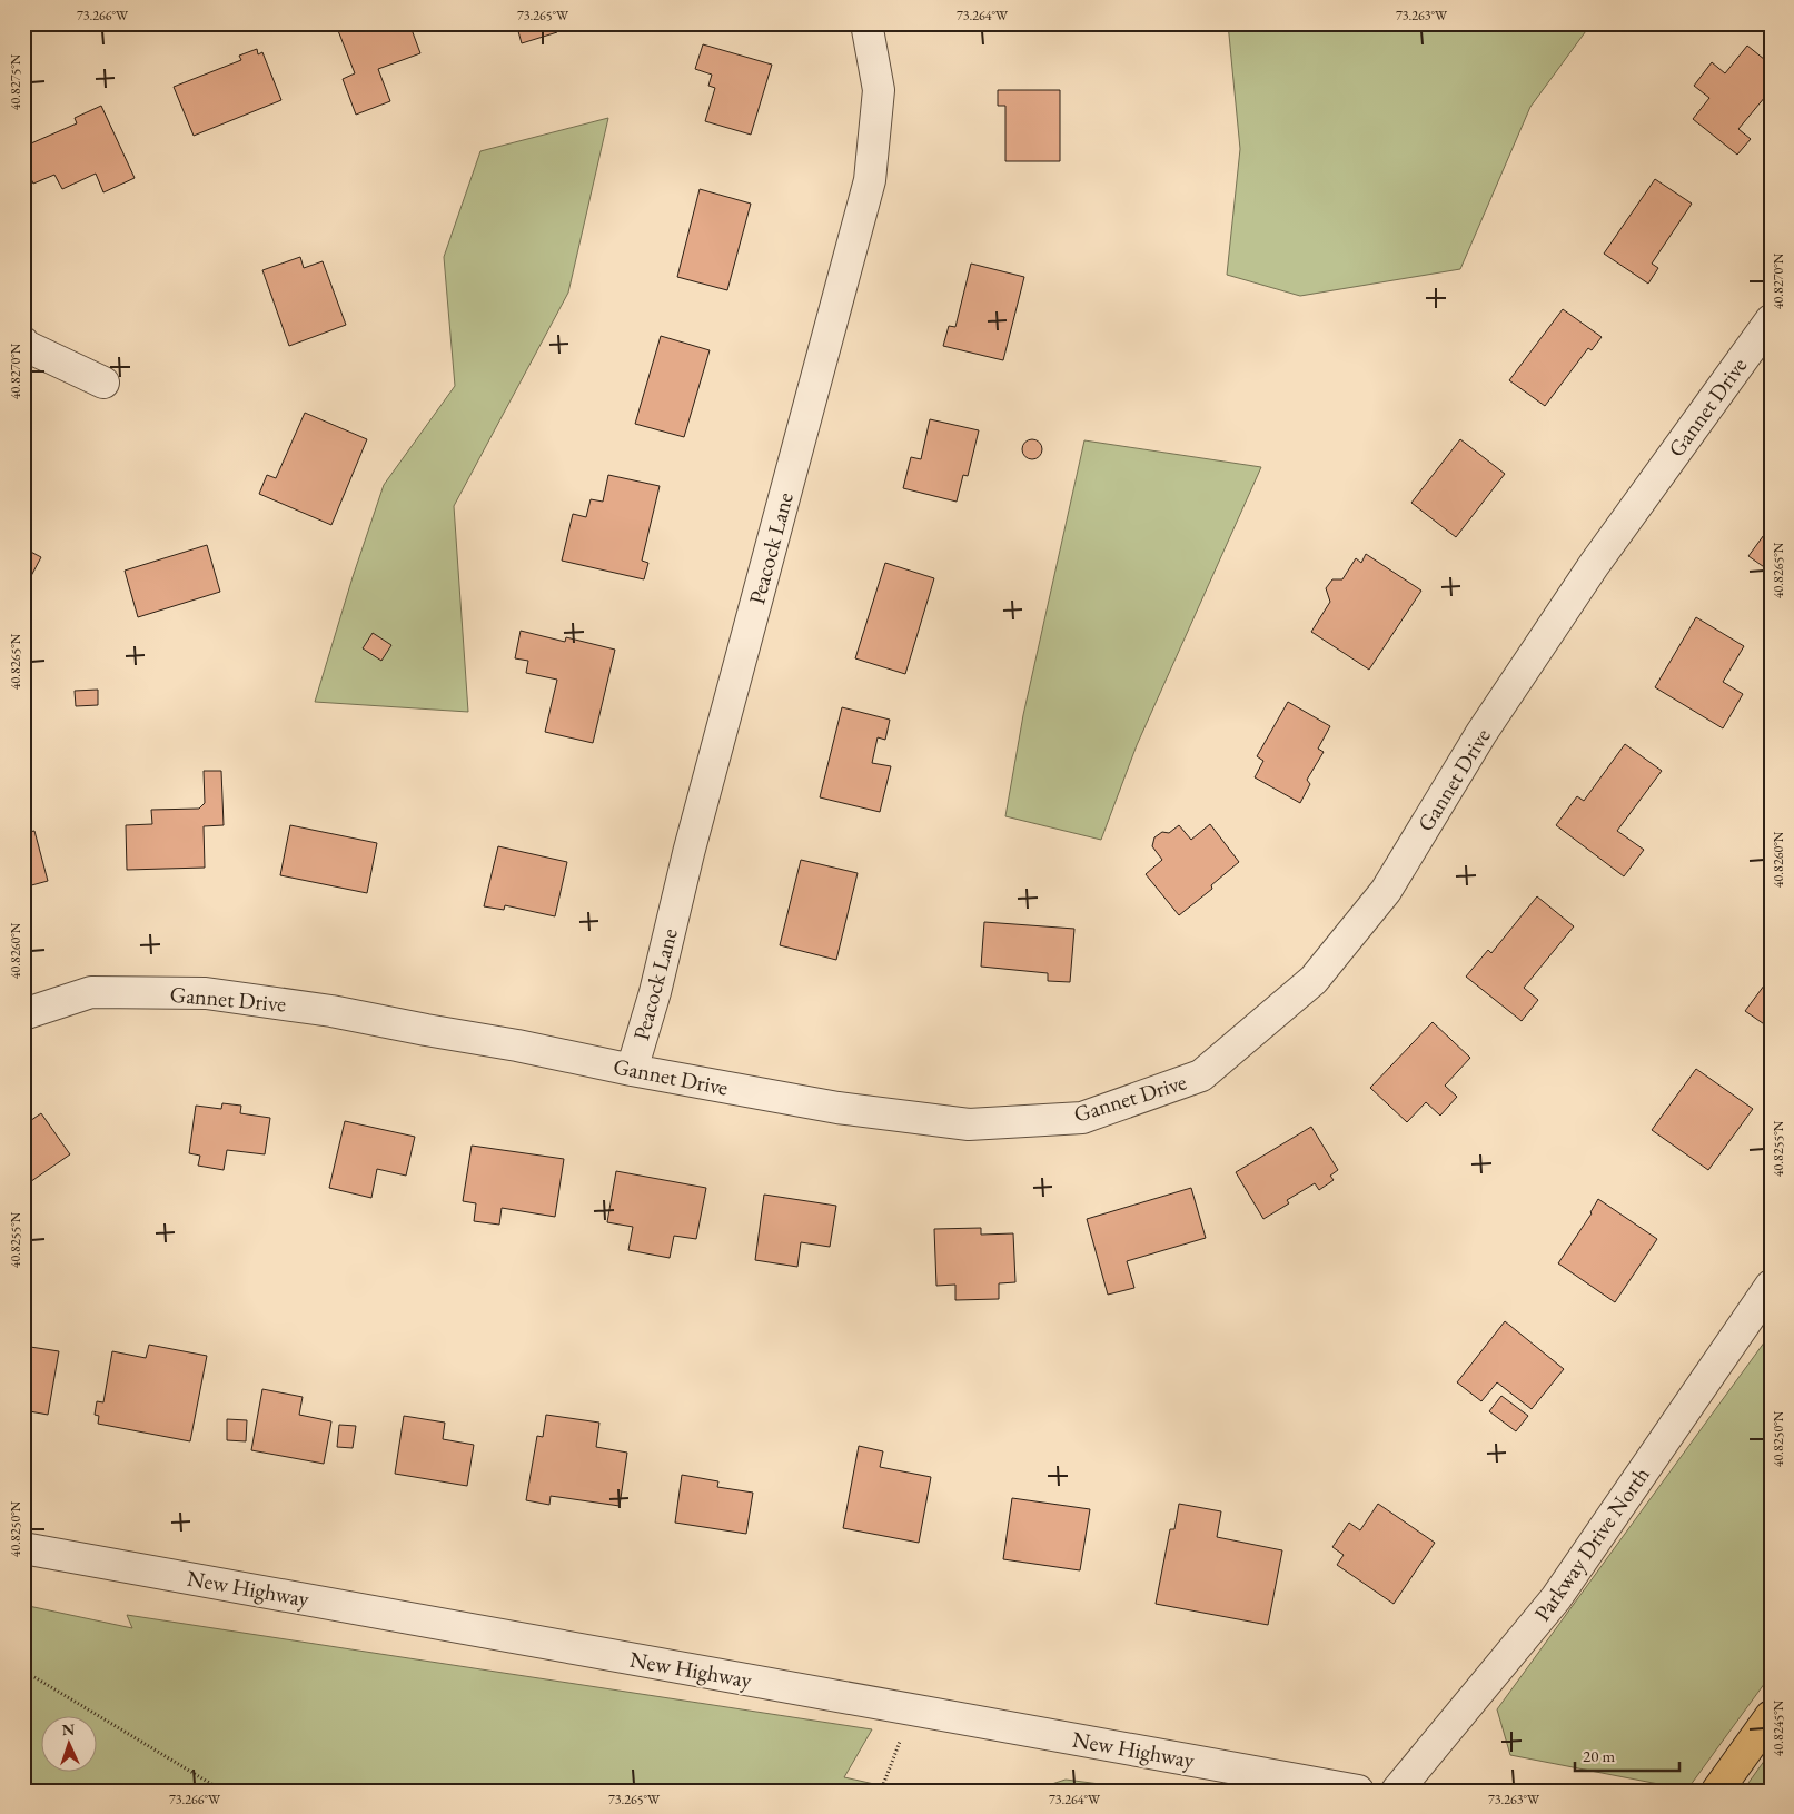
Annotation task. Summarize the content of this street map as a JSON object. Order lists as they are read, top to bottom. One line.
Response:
{"streets":{"street":["Gannet Drive","Peacock Lane","Parkway Drive North","New Highway"]},"crossings":[["Gannet Drive","Peacock Lane"]],"scale_bar":"20 m","north":"top","coordinates":["73.266°W","73.265°W","73.264°W","73.263°W","40.8275°N","40.8270°N","40.8265°N","40.8260°N","40.8255°N","40.8250°N","40.8245°N"]}
